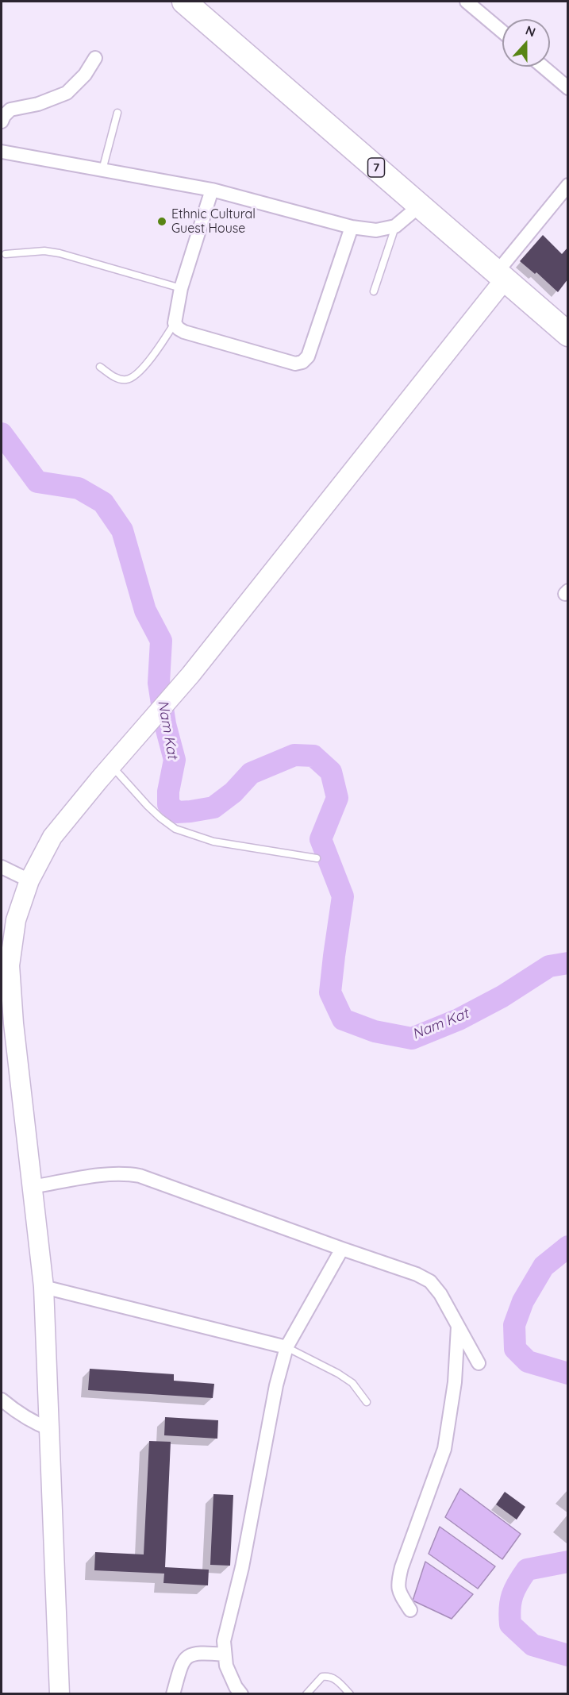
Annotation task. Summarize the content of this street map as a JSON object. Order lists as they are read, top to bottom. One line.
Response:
{"streets":{"highway":["7"]},"water":["Nam Kat"],"places":["Ethnic Cultural Guest House"],"north":"top"}
